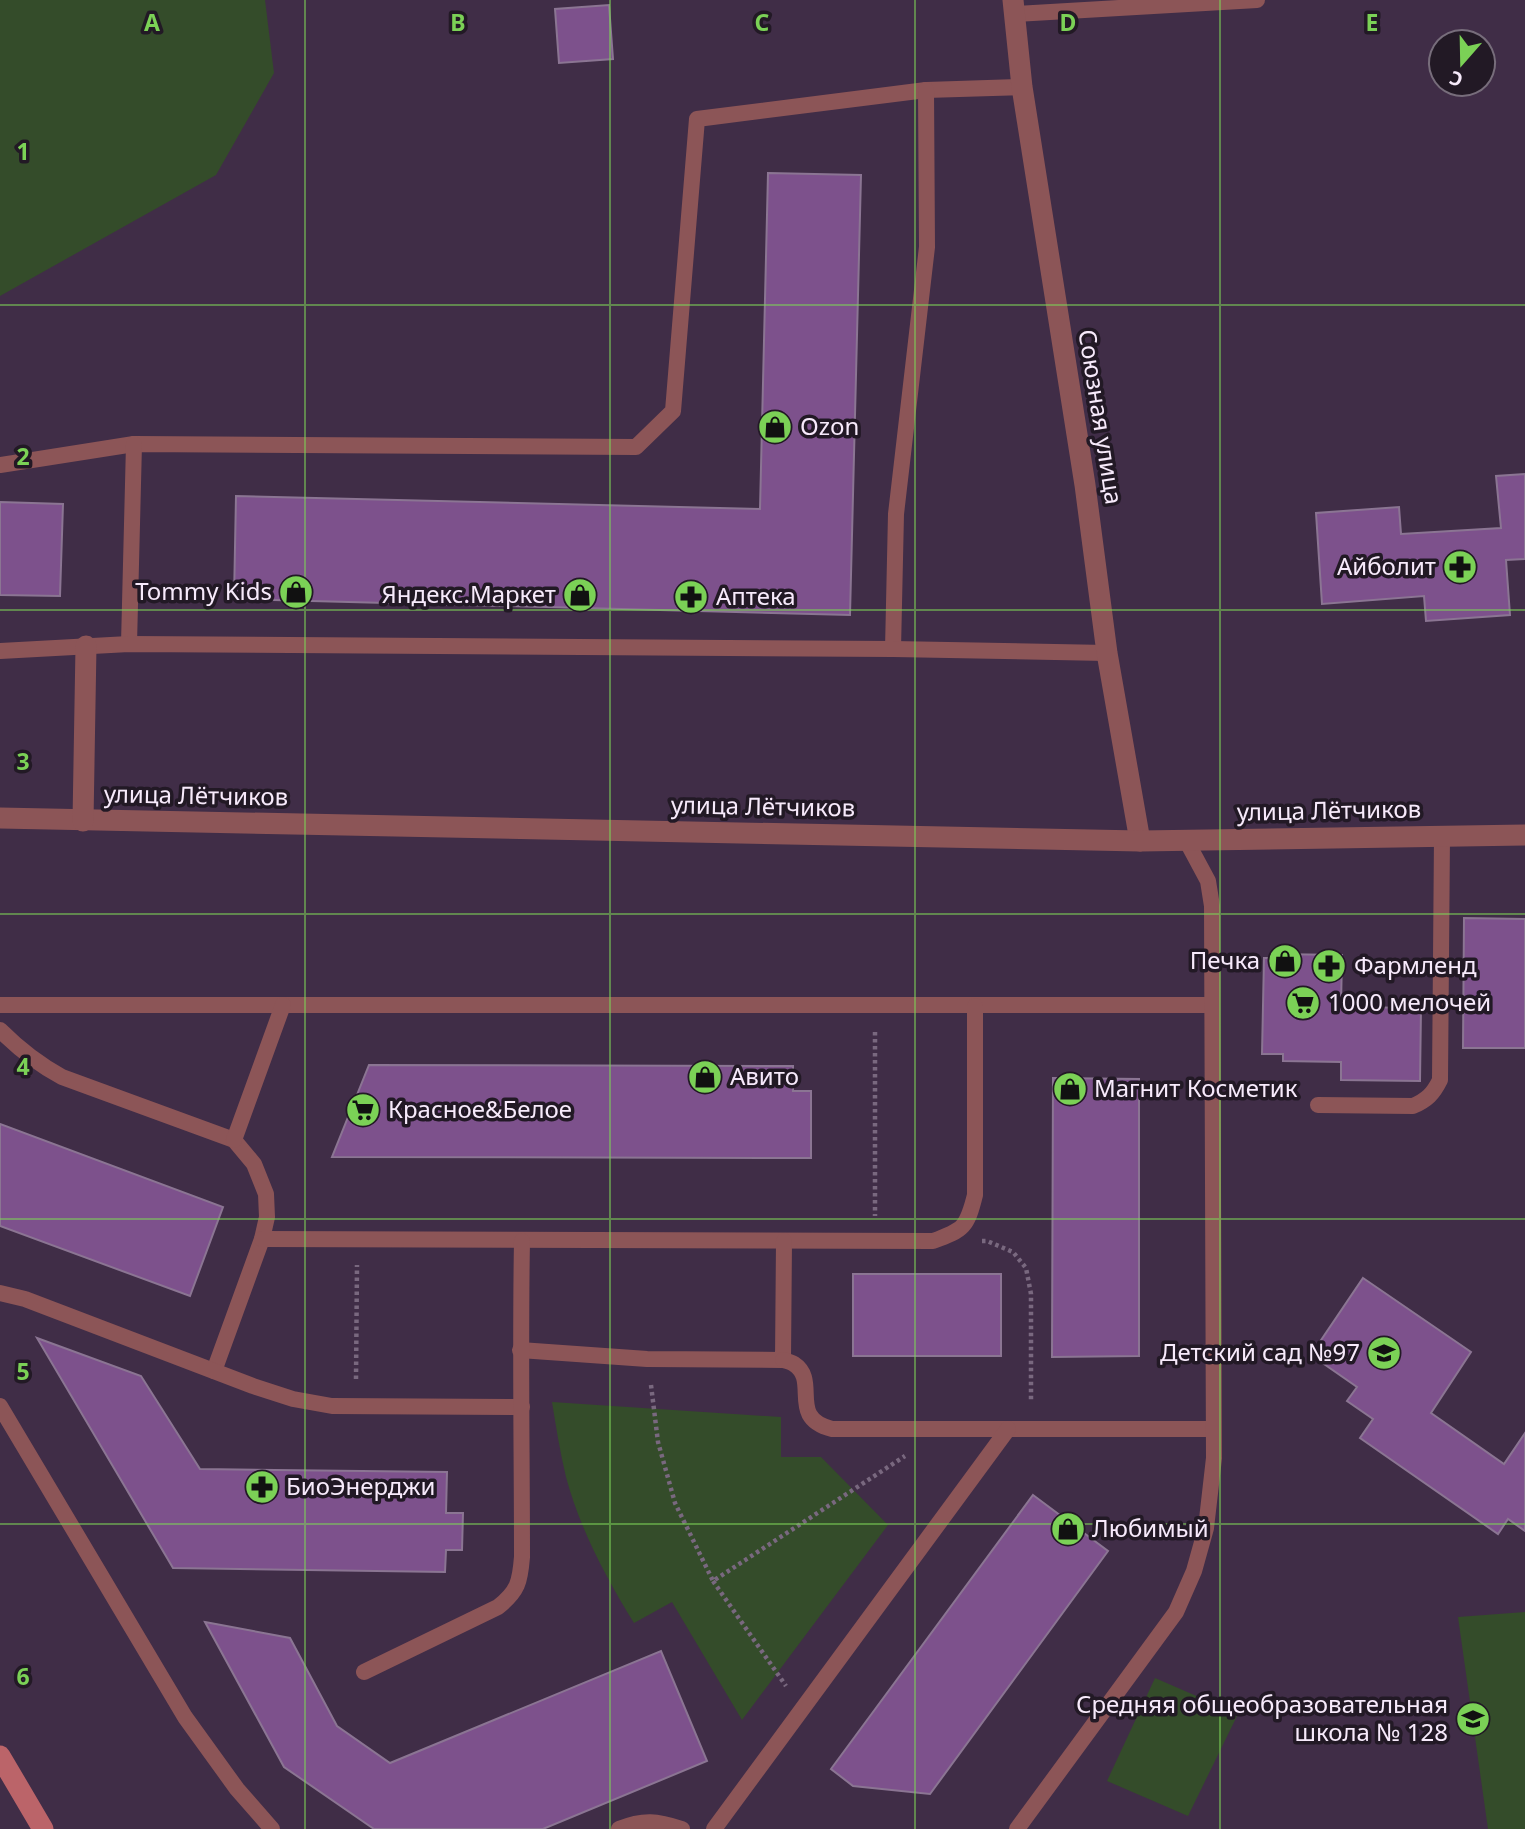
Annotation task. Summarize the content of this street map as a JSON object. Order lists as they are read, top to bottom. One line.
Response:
{"streets":{"street":["Союзная улица","улица Лётчиков"]},"crossings":[["Союзная улица","улица Лётчиков"]],"places":{"shop":["Ozon","Tommy Kids","Яндекс.Маркет","Печка","Авито","Магнит Косметик","Любимый"],"pharmacy":["Айболит","Аптека","Фармленд","БиоЭнерджи"],"supermarket":["1000 мелочей","Красное&Белое"],"school or university":["Детский сад №97","Средняя общеобразовательная школа № 128"]},"north":"bottom","grid":{"columns":["A","B","C","D","E"],"rows":["1","2","3","4","5","6"]}}
